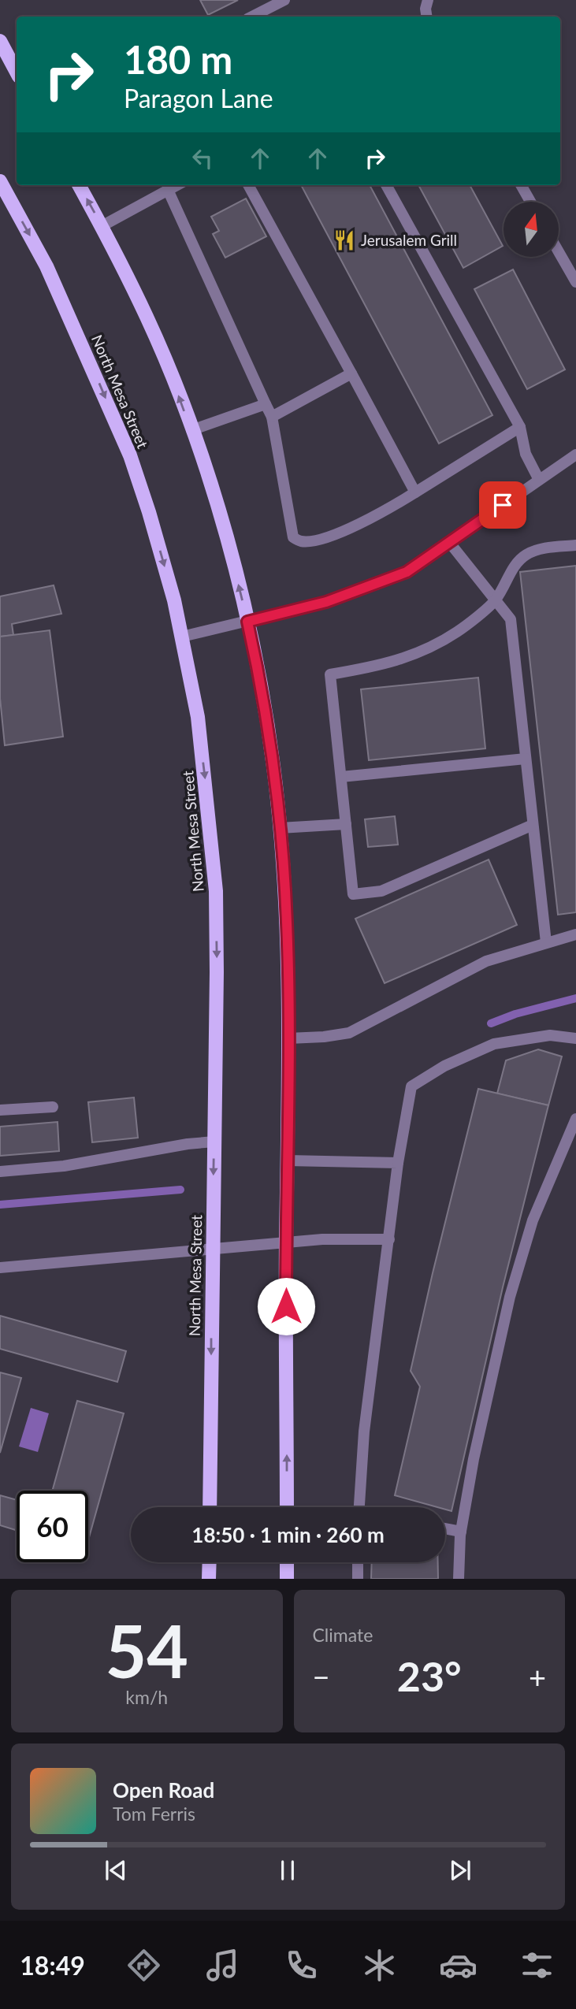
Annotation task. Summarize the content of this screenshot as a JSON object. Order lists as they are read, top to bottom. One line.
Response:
{"streets":{"main road":["North Mesa Street"]},"places":{"restaurant":["Jerusalem Grill"]},"north":"top","page":{"turn":["180 m","Paragon Lane"],"limit":"60","trip":"18:50 · 1 min · 260 m","tile":[["54","km/h"],"Climate"],"heat":["−","23°","+"],"song":["Open Road","Tom Ferris"],"tabs":"18:49"}}
